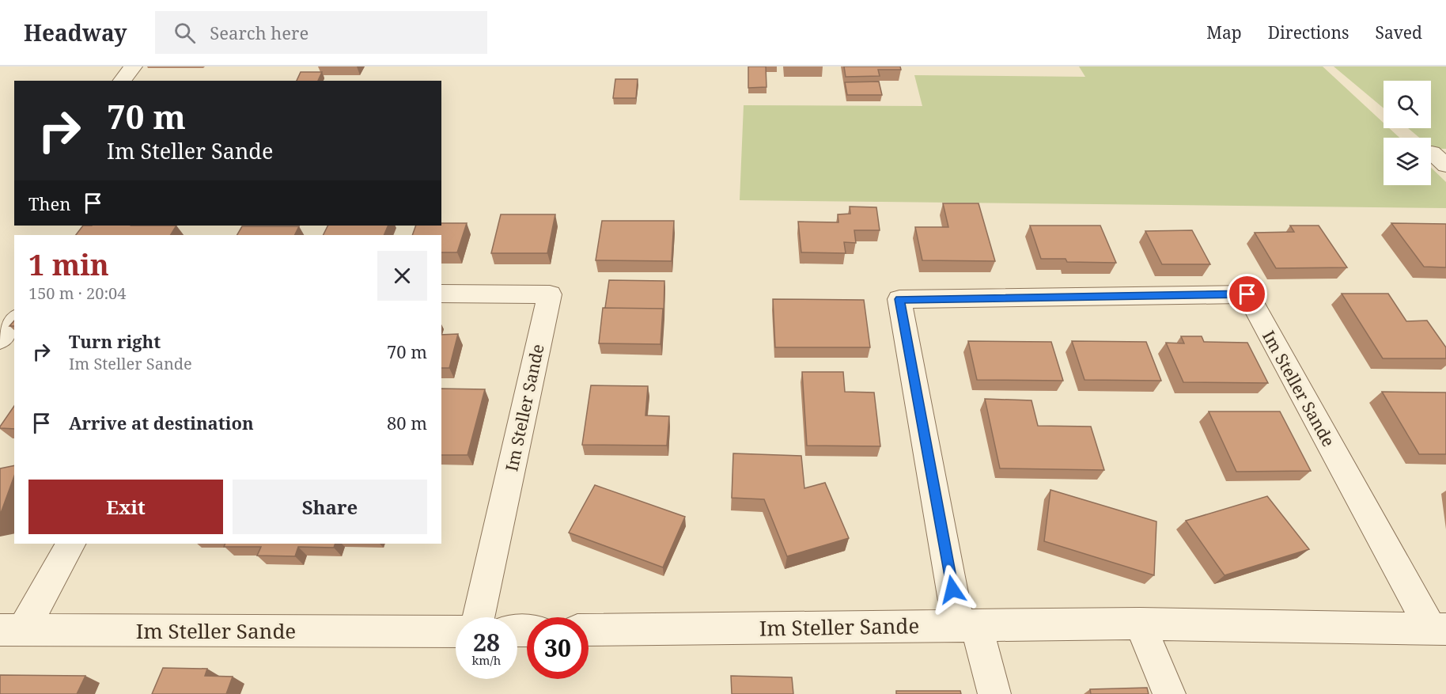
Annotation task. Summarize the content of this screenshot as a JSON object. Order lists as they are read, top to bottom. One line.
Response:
{"streets":{"street":["Im Steller Sande"]},"page":{"header":"Headway","search":"Search here","nav":["Map","Directions","Saved"],"turn":["70 m","Im Steller Sande"],"then":"Then","heading":["1 min","150 m · 20:04"],"list":[{"name":"Turn right","note":"Im Steller Sande","value":"70 m"},{"name":"Arrive at destination","value":"80 m"}],"buttons":["Exit","Share"],"speed":"28 km/h","limit":"30"}}
